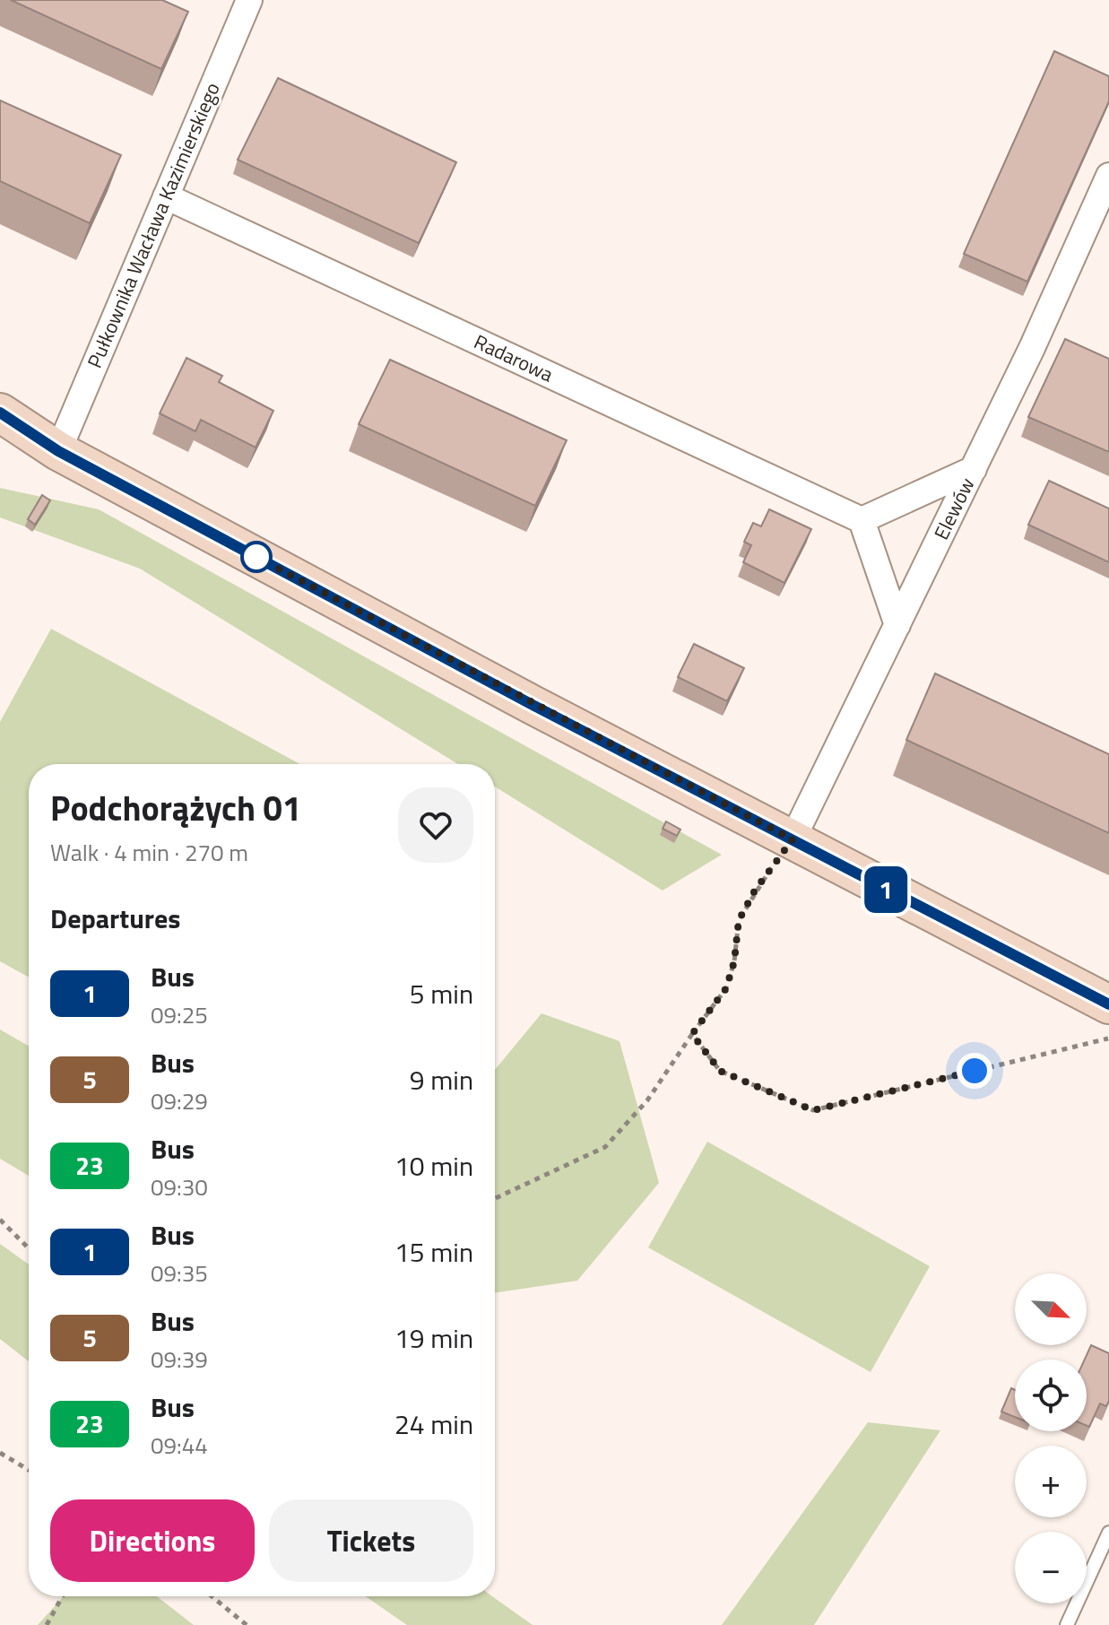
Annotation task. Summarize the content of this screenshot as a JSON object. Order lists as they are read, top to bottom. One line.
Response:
{"streets":{"street":["Pułkownika Wacława Kazimierskiego","Radarowa","Elewów"]},"crossings":[["Pułkownika Wacława Kazimierskiego","Radarowa"]],"lines":["bus line 1"],"north":"bottom right","page":{"on_map":"1","heading":[["Podchorążych 01","Walk · 4 min · 270 m"],"Departures"],"list":[{"mark":"1","name":"Bus","note":"09:25","value":"5 min"},{"mark":"5","name":"Bus","note":"09:29","value":"9 min"},{"mark":"23","name":"Bus","note":"09:30","value":"10 min"},{"mark":"1","name":"Bus","note":"09:35","value":"15 min"},{"mark":"5","name":"Bus","note":"09:39","value":"19 min"},{"mark":"23","name":"Bus","note":"09:44","value":"24 min"}],"map_buttons":["+","−"],"buttons":["Directions","Tickets"]}}
